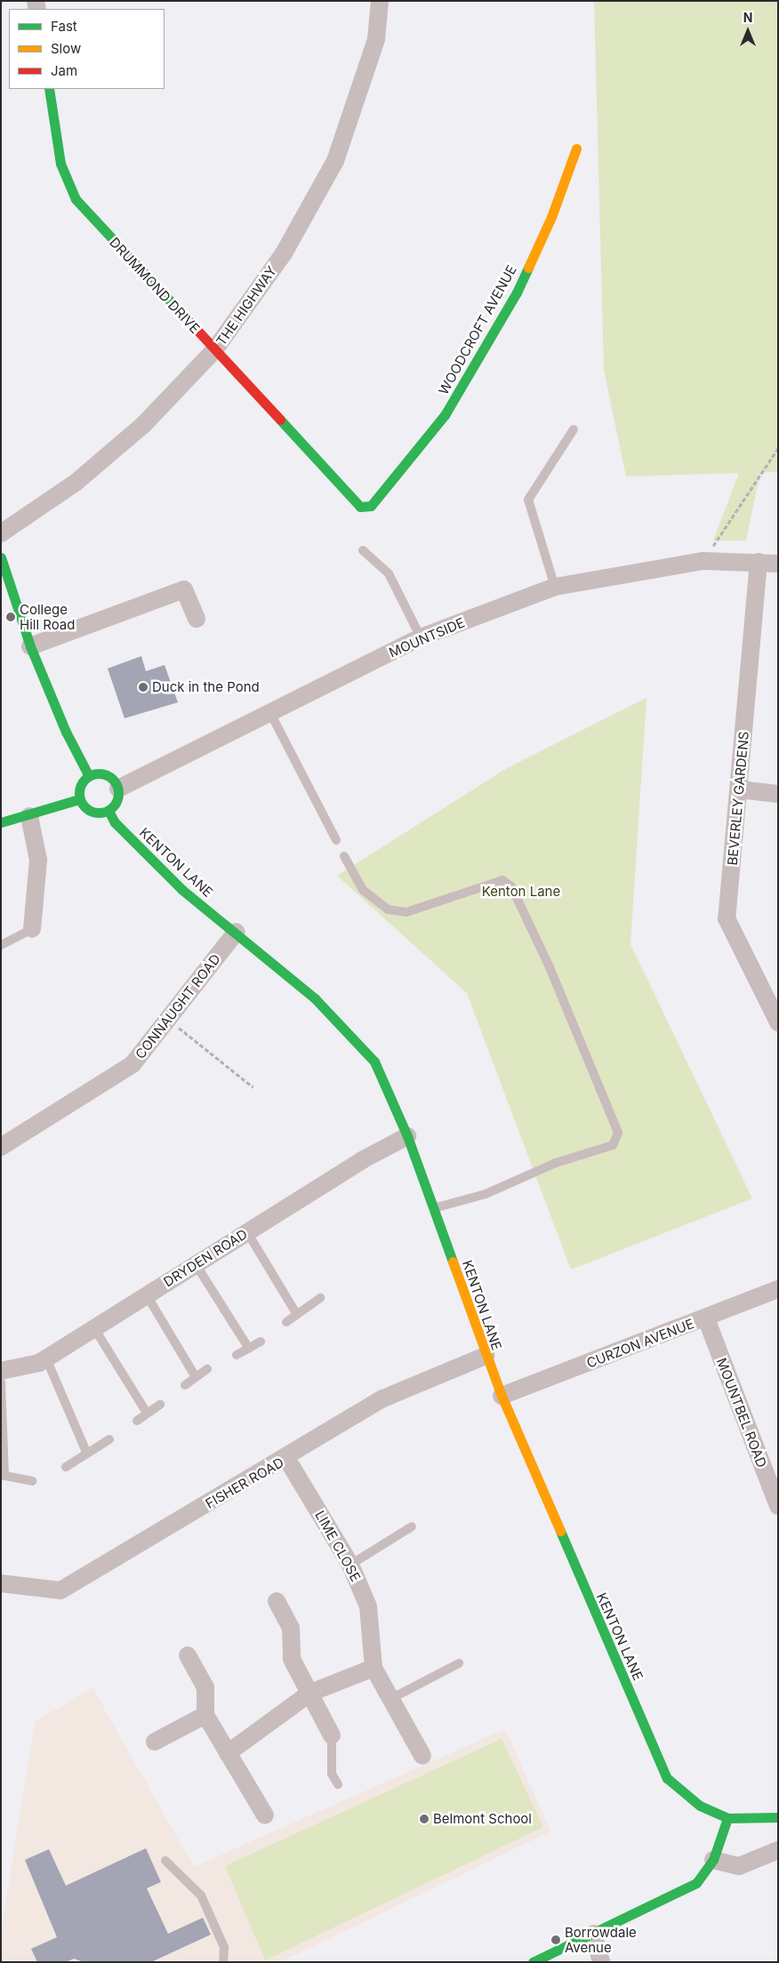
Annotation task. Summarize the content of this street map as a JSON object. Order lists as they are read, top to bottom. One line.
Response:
{"streets":{"street":["DRUMMOND DRIVE","THE HIGHWAY","WOODCROFT AVENUE","MOUNTSIDE","BEVERLEY GARDENS","KENTON LANE","CONNAUGHT ROAD","DRYDEN ROAD","CURZON AVENUE","MOUNTBEL ROAD","FISHER ROAD","LIME CLOSE"]},"crossings":[["DRUMMOND DRIVE","THE HIGHWAY"],["DRUMMOND DRIVE","WOODCROFT AVENUE"],["MOUNTSIDE","BEVERLEY GARDENS"],["MOUNTSIDE","KENTON LANE"],["KENTON LANE","CONNAUGHT ROAD"],["KENTON LANE","DRYDEN ROAD"],["KENTON LANE","CURZON AVENUE"],["KENTON LANE","FISHER ROAD"],["CURZON AVENUE","MOUNTBEL ROAD"],["FISHER ROAD","LIME CLOSE"]],"parks":["Kenton Lane"],"places":["College Hill Road","Duck in the Pond","Belmont School","Borrowdale Avenue"],"legend":["Fast","Slow","Jam"],"north":"top"}
